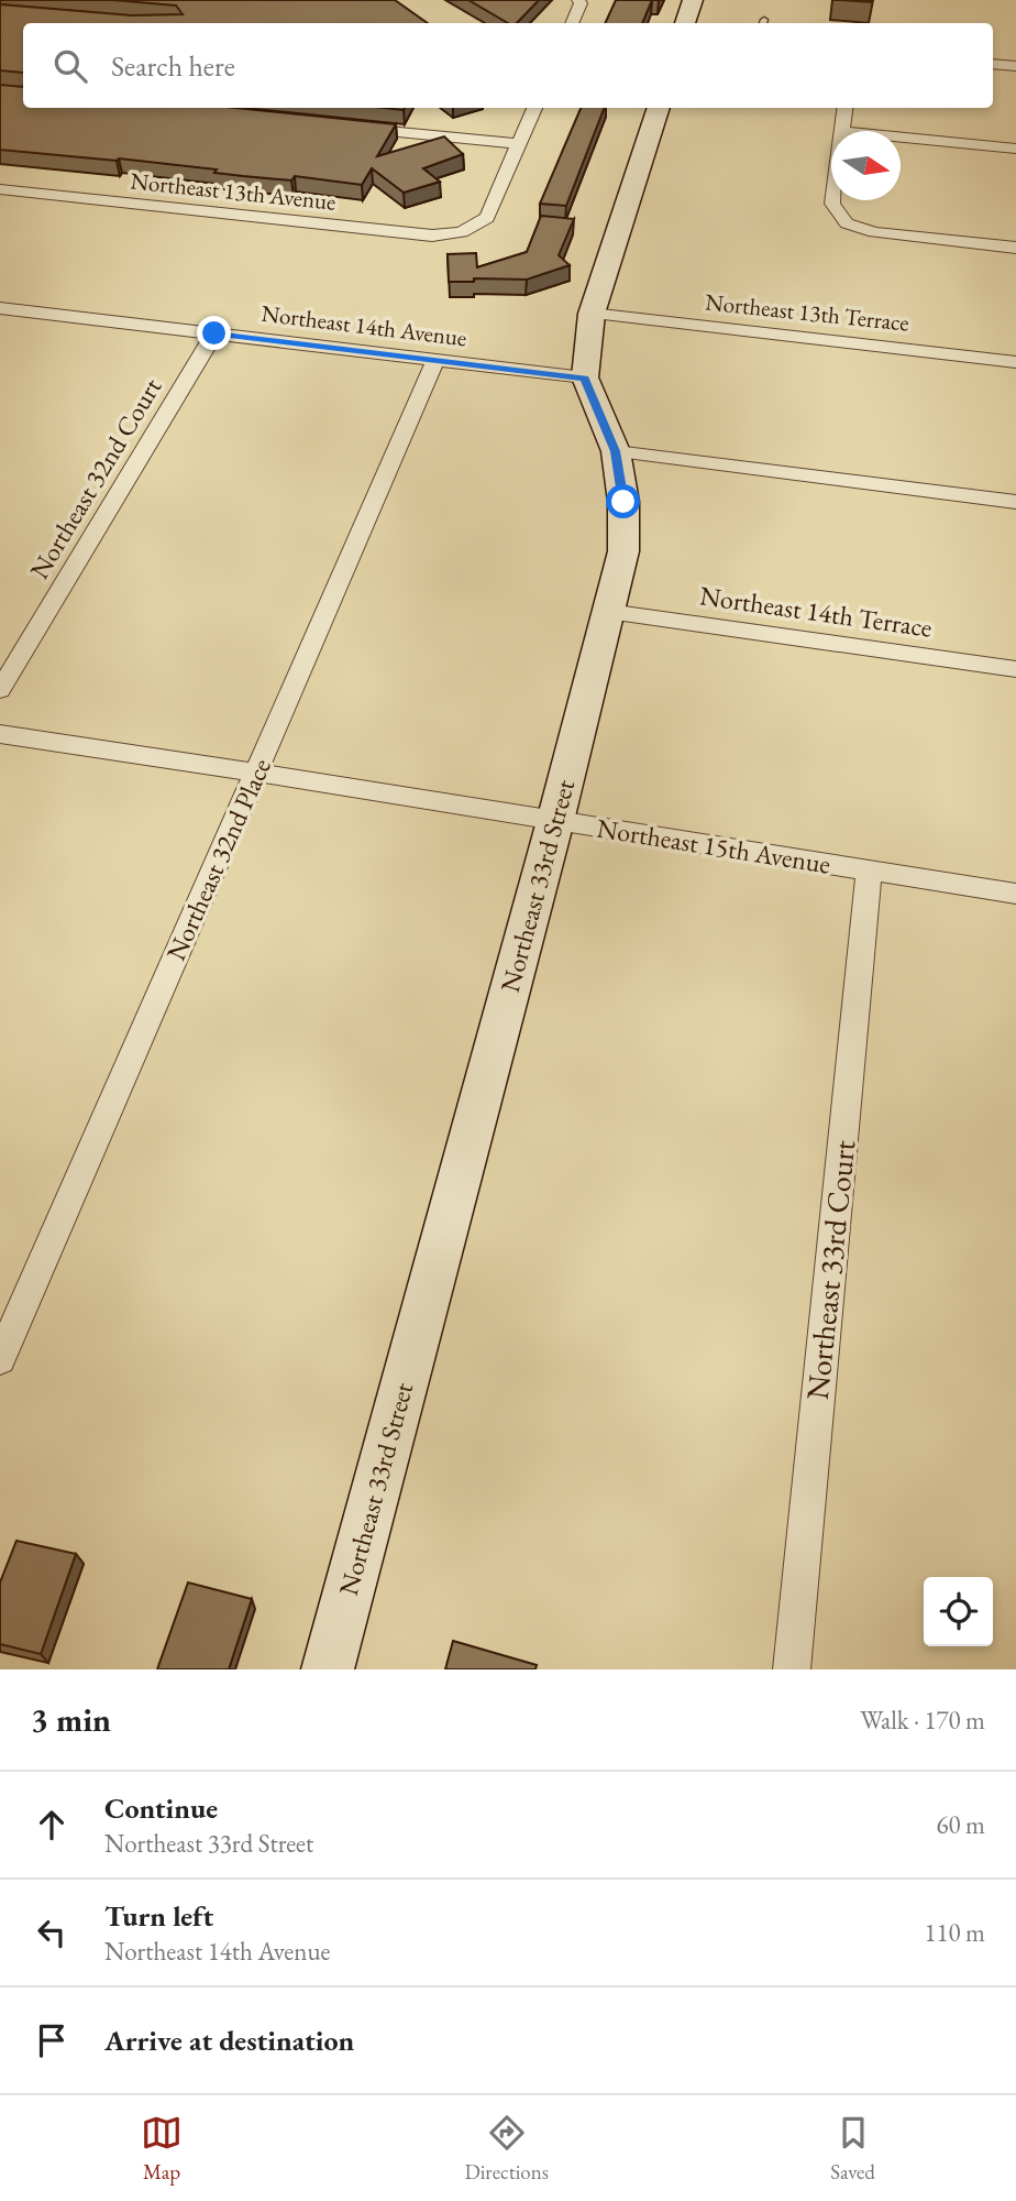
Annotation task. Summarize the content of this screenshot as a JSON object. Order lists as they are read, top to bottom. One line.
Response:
{"streets":{"street":["Northeast 13th Avenue","Northeast 13th Terrace","Northeast 14th Avenue","Northeast 32nd Court","Northeast 14th Terrace","Northeast 15th Avenue","Northeast 32nd Place","Northeast 33rd Street","Northeast 33rd Court"]},"crossings":[["Northeast 13th Terrace","Northeast 33rd Street"],["Northeast 14th Avenue","Northeast 32nd Court"],["Northeast 14th Avenue","Northeast 32nd Place"],["Northeast 14th Avenue","Northeast 33rd Street"],["Northeast 14th Terrace","Northeast 33rd Street"],["Northeast 15th Avenue","Northeast 32nd Place"],["Northeast 15th Avenue","Northeast 33rd Street"],["Northeast 15th Avenue","Northeast 33rd Court"]],"north":"right","page":{"search":"Search here","heading":["3 min","Walk · 170 m"],"list":[["Continue","Northeast 33rd Street","60 m"],["Turn left","Northeast 14th Avenue","110 m"],"Arrive at destination"],"nav":["Map","Directions","Saved"]}}
